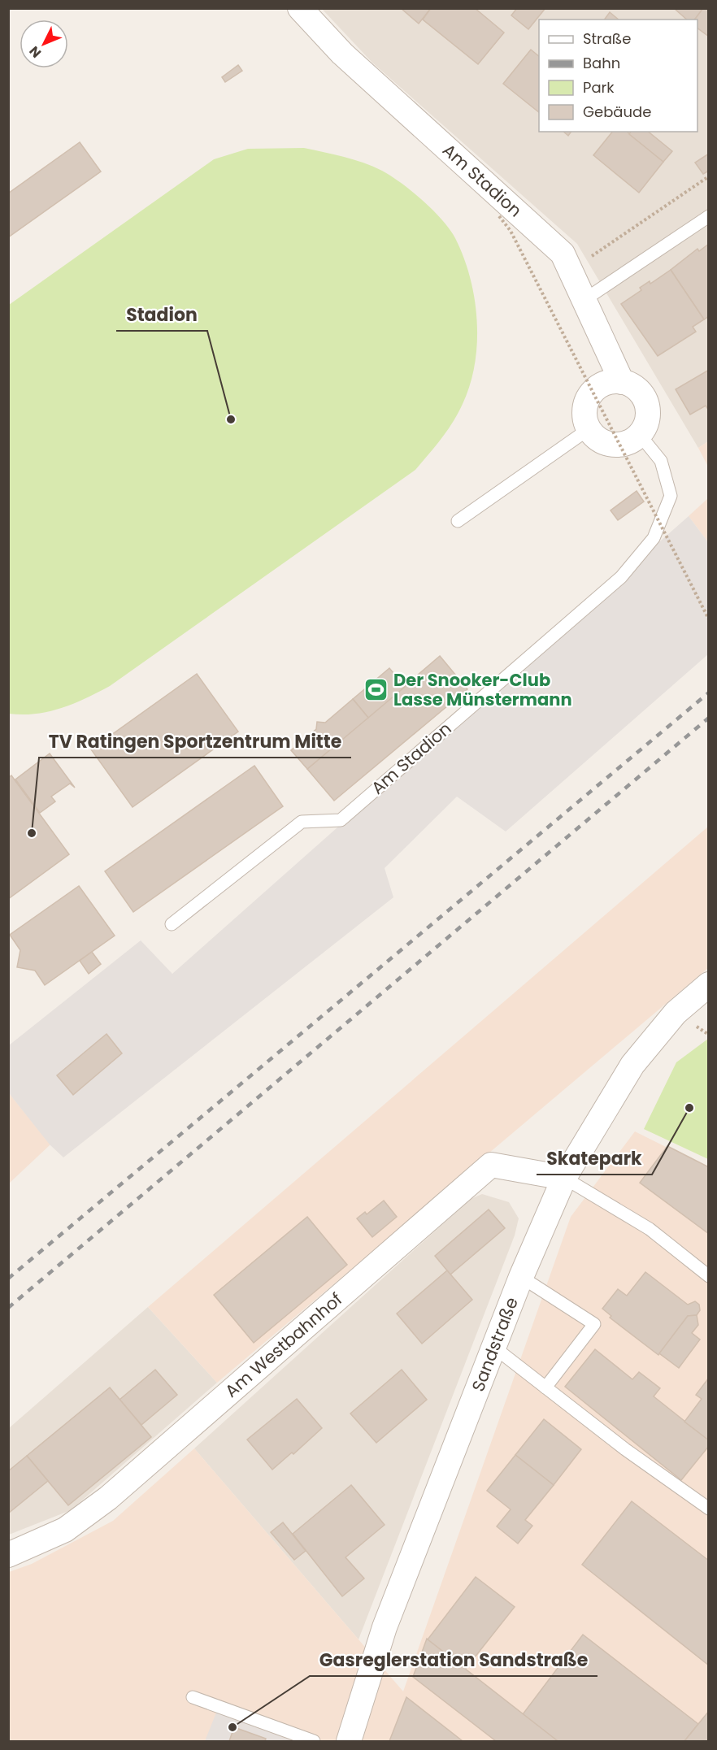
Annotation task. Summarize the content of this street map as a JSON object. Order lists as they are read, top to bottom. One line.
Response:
{"streets":{"street":["Am Stadion","Sandstraße","Am Westbahnhof"]},"crossings":[["Sandstraße","Am Westbahnhof"]],"places":{"other":["Stadion","TV Ratingen Sportzentrum Mitte","Skatepark","Gasreglerstation Sandstraße"],"sports":["Der Snooker-Club Lasse Münstermann"]},"legend":["Straße","Bahn","Park","Gebäude"],"north":"bottom left"}
